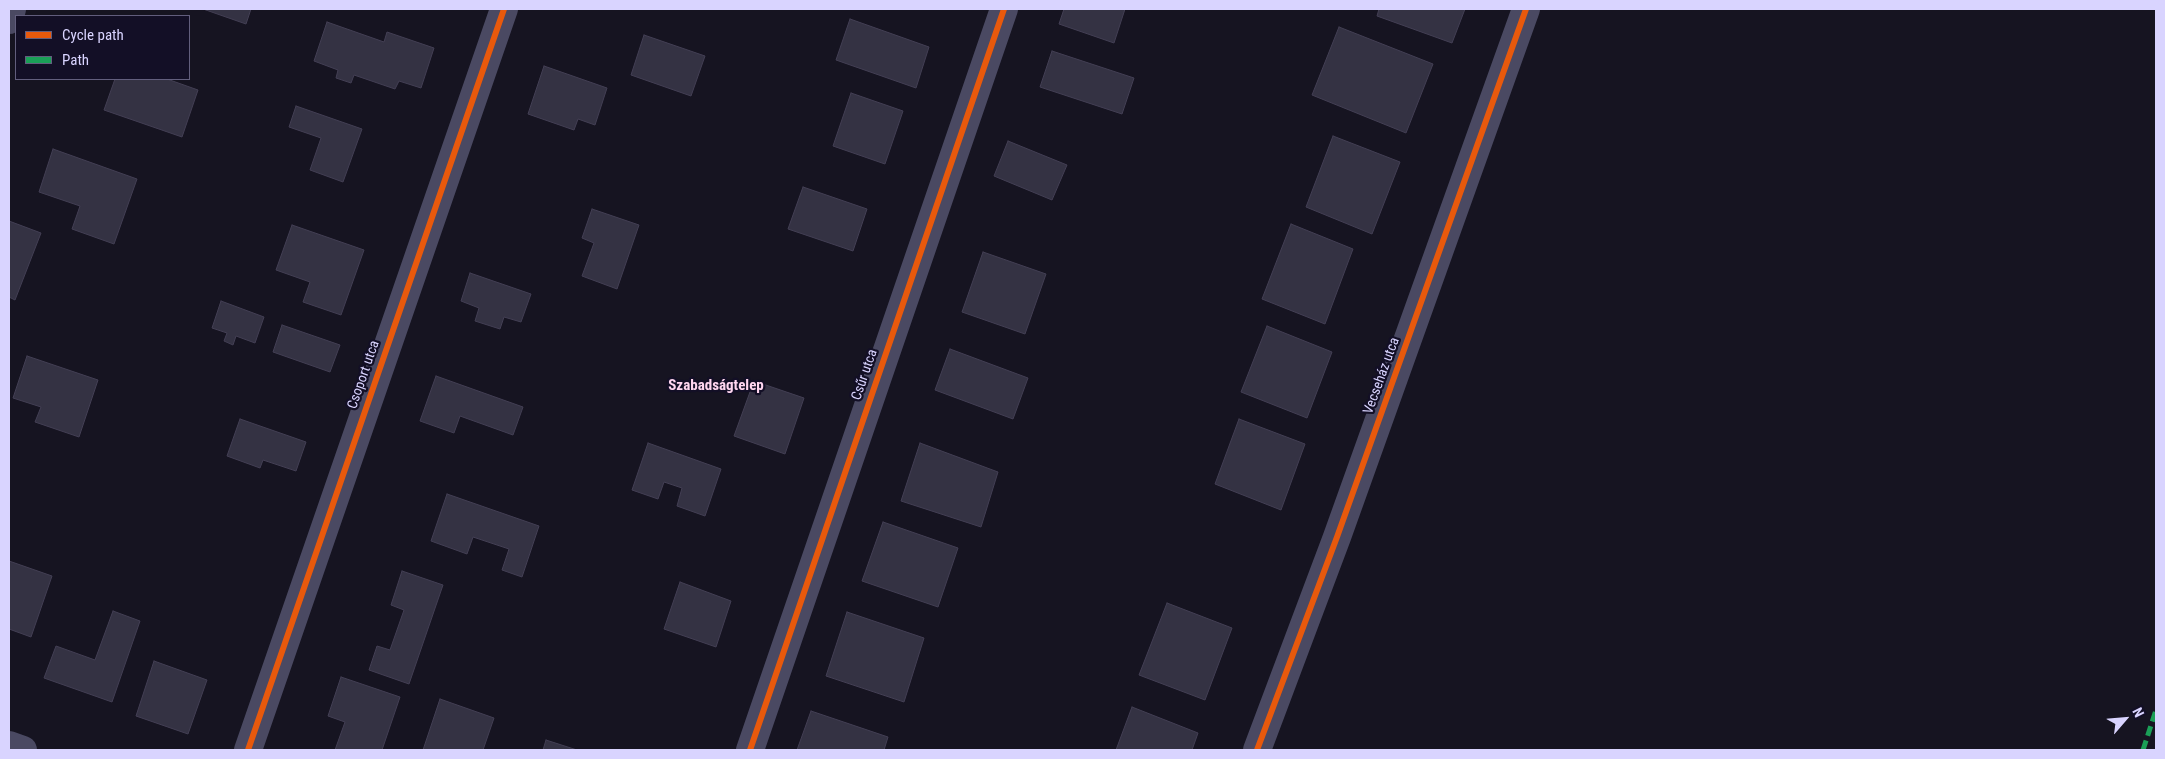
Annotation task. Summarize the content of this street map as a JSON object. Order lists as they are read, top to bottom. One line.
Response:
{"streets":{"street":["Csoport utca","Csűr utca","Vecseház utca"]},"districts":["Szabadságtelep"],"legend":["Cycle path","Path"],"north":"top right"}
